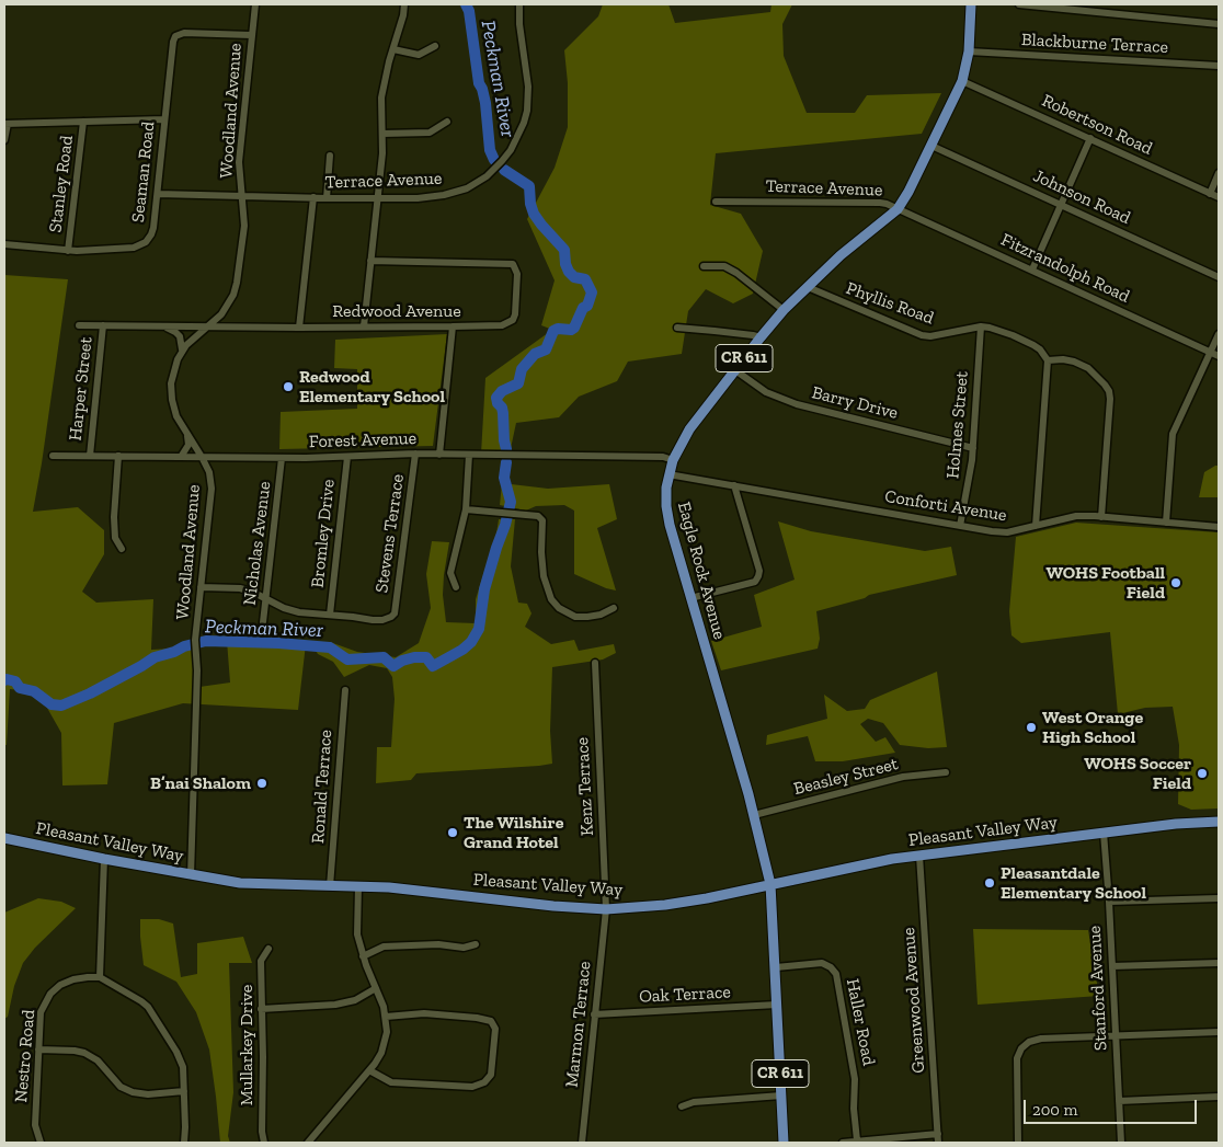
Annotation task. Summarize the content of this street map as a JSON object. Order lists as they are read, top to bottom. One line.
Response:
{"streets":{"main road":["CR 611","Eagle Rock Avenue","Pleasant Valley Way"],"street":["Blackburne Terrace","Woodland Avenue","Robertson Road","Seaman Road","Terrace Avenue","Stanley Road","Johnson Road","Fitzrandolph Road","Phyllis Road","Redwood Avenue","Harper Street","Barry Drive","Holmes Street","Forest Avenue","Conforti Avenue","Bromley Drive","Stevens Terrace","Nicholas Avenue","Beasley Street","Ronald Terrace","Kenz Terrace","Stanford Avenue","Oak Terrace","Greenwood Avenue","Haller Road","Marmon Terrace","Mullarkey Drive","Nestro Road"]},"crossings":[["Blackburne Terrace","Eagle Rock Avenue"],["Woodland Avenue","Seaman Road"],["Woodland Avenue","Terrace Avenue"],["Woodland Avenue","Redwood Avenue"],["Woodland Avenue","Forest Avenue"],["Woodland Avenue","Stevens Terrace"],["Woodland Avenue","Pleasant Valley Way"],["Robertson Road","Eagle Rock Avenue"],["Seaman Road","Terrace Avenue"],["Seaman Road","Stanley Road"],["Terrace Avenue","Fitzrandolph Road"],["Terrace Avenue","Eagle Rock Avenue"],["Johnson Road","Eagle Rock Avenue"],["Fitzrandolph Road","Eagle Rock Avenue"],["Phyllis Road","Holmes Street"],["Phyllis Road","Eagle Rock Avenue"],["Redwood Avenue","Harper Street"],["Harper Street","Forest Avenue"],["Barry Drive","Holmes Street"],["Barry Drive","Eagle Rock Avenue"],["Holmes Street","Conforti Avenue"],["Forest Avenue","Bromley Drive"],["Forest Avenue","Stevens Terrace"],["Forest Avenue","Nicholas Avenue"],["Forest Avenue","Eagle Rock Avenue"],["Conforti Avenue","Eagle Rock Avenue"],["Bromley Drive","Stevens Terrace"],["Stevens Terrace","Nicholas Avenue"],["Eagle Rock Avenue","Beasley Street"],["Eagle Rock Avenue","Pleasant Valley Way"],["Eagle Rock Avenue","Oak Terrace"],["Eagle Rock Avenue","Haller Road"],["Ronald Terrace","Pleasant Valley Way"],["Kenz Terrace","Pleasant Valley Way"],["Kenz Terrace","Marmon Terrace"],["Pleasant Valley Way","Stanford Avenue"],["Pleasant Valley Way","Greenwood Avenue"],["Pleasant Valley Way","Marmon Terrace"],["Oak Terrace","Marmon Terrace"]],"water":["Peckman River"],"places":["Redwood Elementary School","WOHS Football Field","West Orange High School","WOHS Soccer Field","B’nai Shalom","The Wilshire Grand Hotel","Pleasantdale Elementary School"],"scale_bar":"200 m"}
